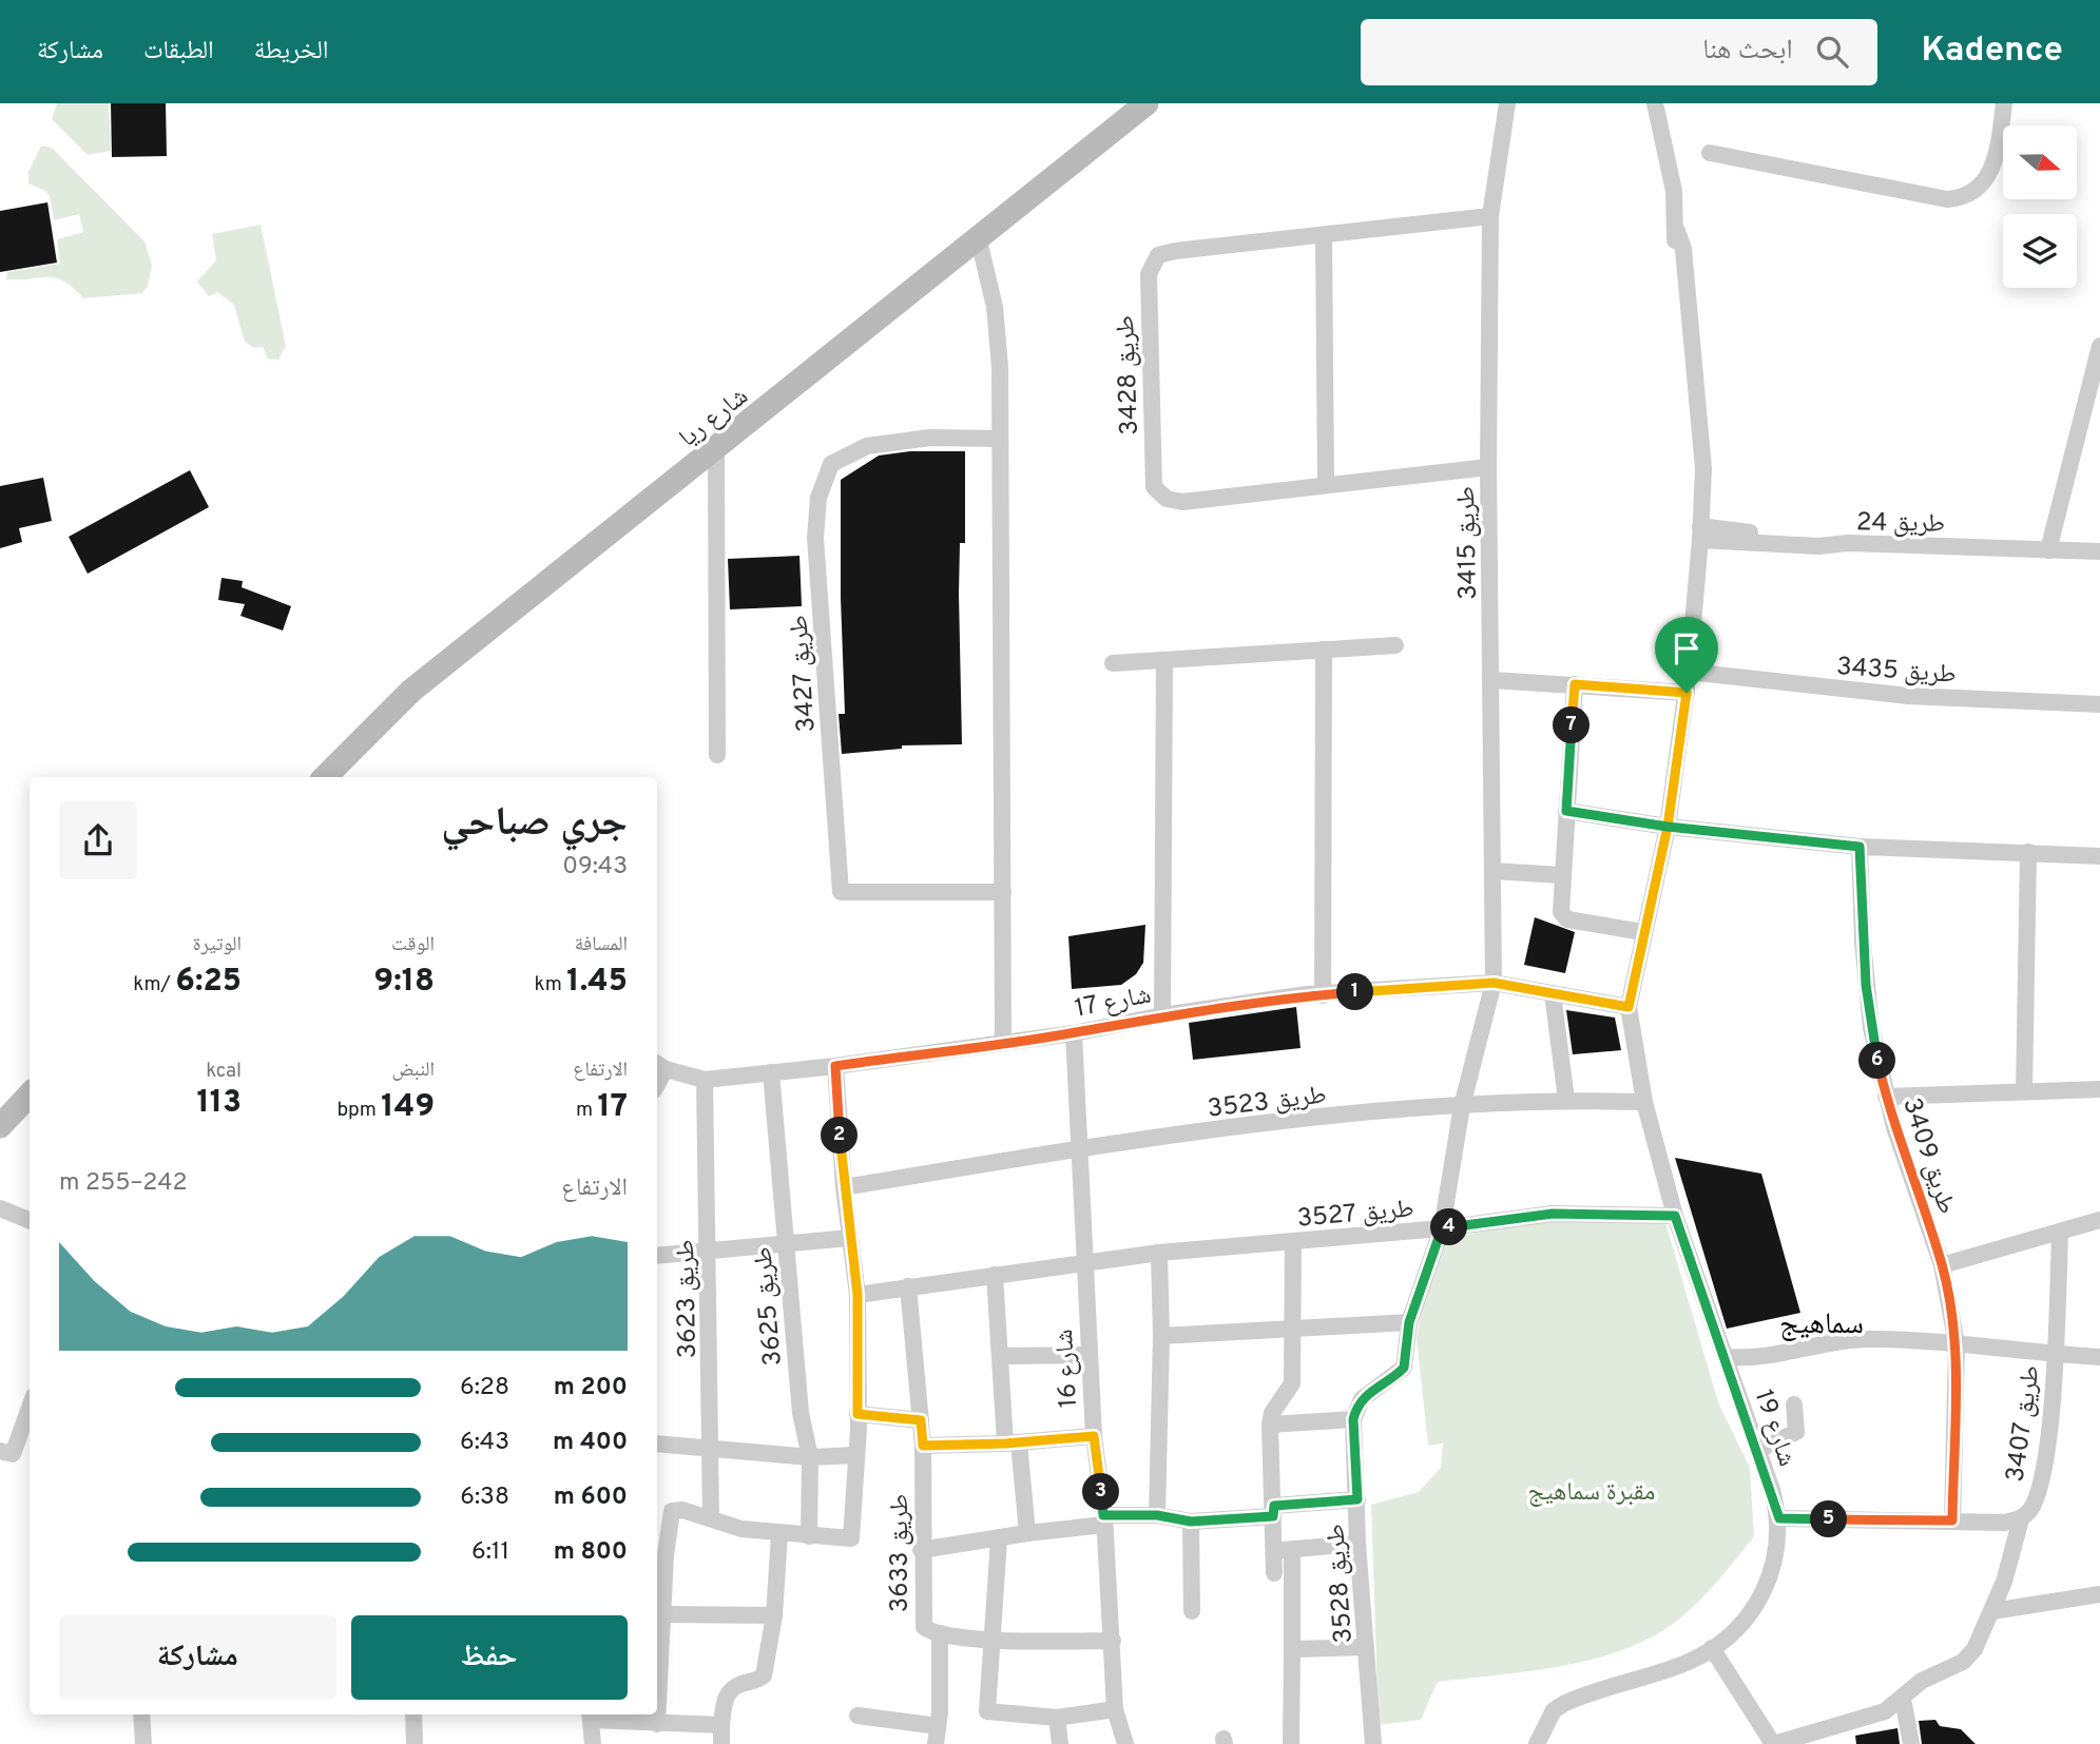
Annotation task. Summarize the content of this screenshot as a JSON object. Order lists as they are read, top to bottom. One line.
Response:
{"streets":{"main road":["شارع ريا"],"street":["طريق 3428","طريق 24","طريق 3415","طريق 3435","طريق 3427","شارع 17","طريق 3523","طريق 3409","طريق 3527","طريق 3623","طريق 3625","شارع 16","طريق 3407","شارع 19","طريق 3633","طريق 3528"]},"crossings":[["طريق 3428","طريق 3415"],["طريق 3415","شارع 17"],["طريق 3415","طريق 3523"],["طريق 3415","طريق 3527"],["شارع 17","طريق 3623"],["شارع 17","طريق 3625"],["شارع 17","شارع 16"],["شارع 17","شارع 19"],["طريق 3523","شارع 16"],["طريق 3523","شارع 19"],["طريق 3409","طريق 3407"],["طريق 3527","شارع 16"],["طريق 3527","شارع 19"],["طريق 3527","طريق 3633"],["شارع 16","طريق 3633"],["طريق 3407","شارع 19"]],"districts":["سماهيج"],"parks":["مقبرة سماهيج"],"north":"right","page":{"header":"Kadence","search":"ابحث هنا","nav":["الخريطة","الطبقات","مشاركة"],"pins":["7","1","6","2","4","3","5"],"heading":["جري صباحي","09:43"],"stats":[["المسافة","1.45 km"],["الوقت","9:18"],["الوتيرة","6:25 /km"],["الارتفاع","17 m"],["النبض","149 bpm"],["kcal","113"]],"chart":["الارتفاع","242–255 m"],"list":[{"name":"200 m","note":"6:28"},{"name":"400 m","note":"6:43"},{"name":"600 m","note":"6:38"},{"name":"800 m","note":"6:11"}],"buttons":["حفظ","مشاركة"]}}
